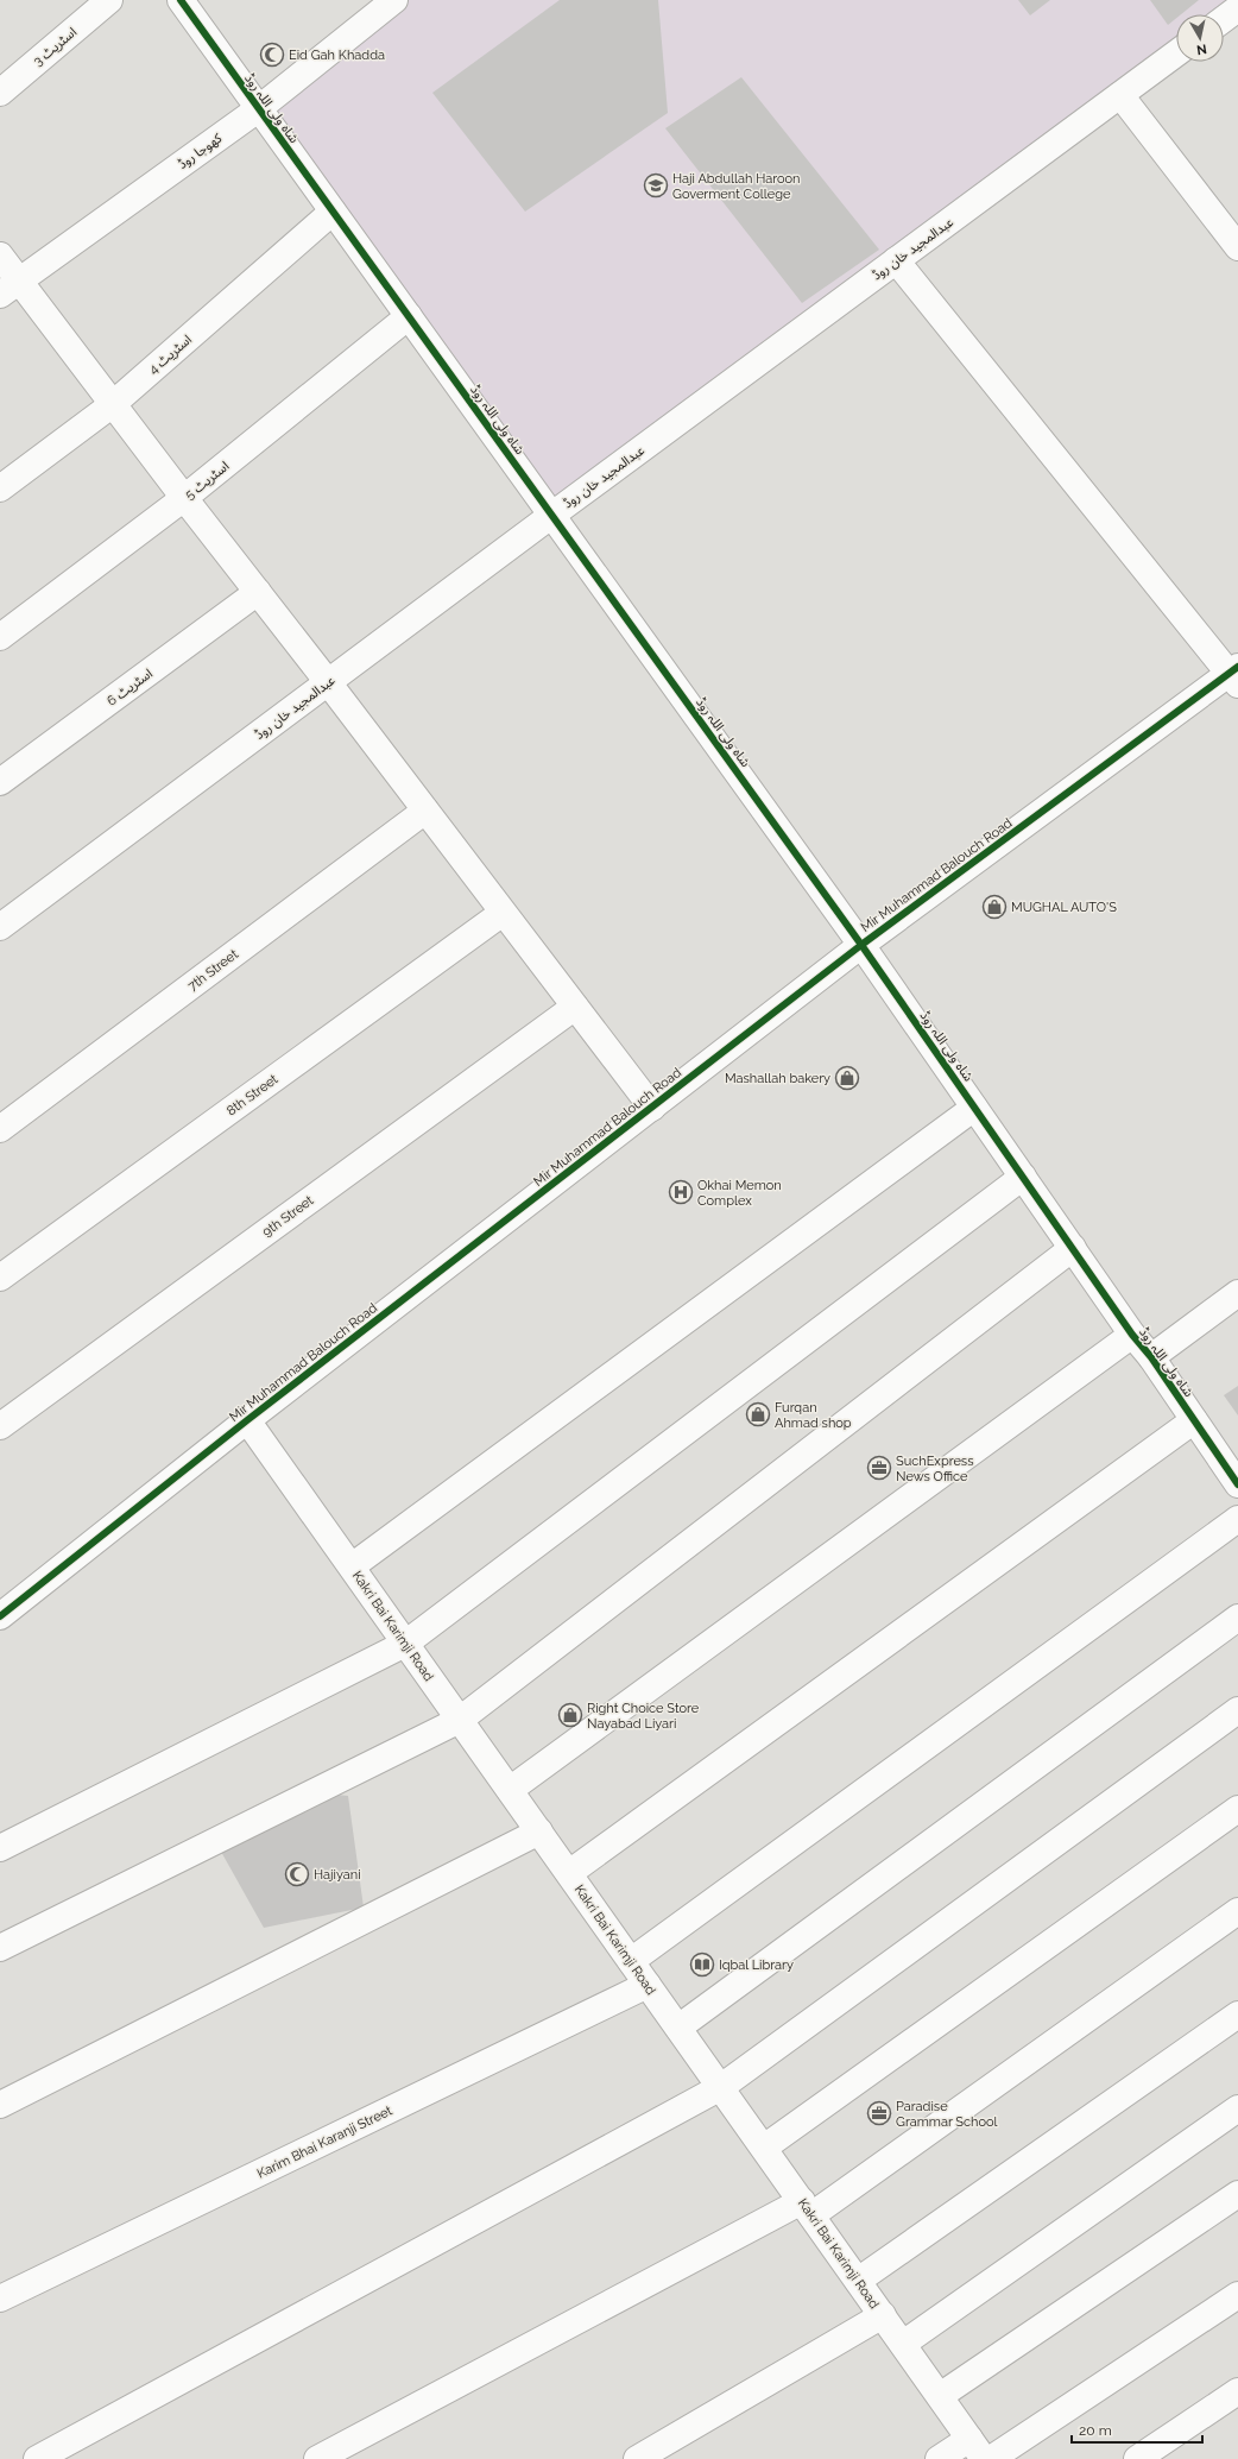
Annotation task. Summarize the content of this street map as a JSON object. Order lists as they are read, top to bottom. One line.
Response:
{"streets":{"street":["اسٹریٹ 3","شاہ ولی اللہ روڈ","کھوجا روڈ","عبدالمجید خان روڈ","اسٹریٹ 4","اسٹریٹ 5","اسٹریٹ 6","Mir Muhammad Balouch Road","7th Street","8th Street","9th Street","Kakri Bai Karimji Road","Karim Bhai Karanji Street"]},"crossings":[["شاہ ولی اللہ روڈ","کھوجا روڈ"],["شاہ ولی اللہ روڈ","عبدالمجید خان روڈ"],["شاہ ولی اللہ روڈ","اسٹریٹ 4"],["شاہ ولی اللہ روڈ","اسٹریٹ 5"],["شاہ ولی اللہ روڈ","Mir Muhammad Balouch Road"],["Mir Muhammad Balouch Road","Kakri Bai Karimji Road"],["Kakri Bai Karimji Road","Karim Bhai Karanji Street"]],"places":{"mosque":["Eid Gah Khadda","Hajiyani"],"school or university":["Haji Abdullah Haroon Goverment College"],"shop":["MUGHAL AUTO'S","Mashallah bakery","Furqan Ahmad shop","Right Choice Store Nayabad Liyari"],"hospital":["Okhai Memon Complex"],"office":["SuchExpress News Office","Paradise Grammar School"],"library":["Iqbal Library"]},"scale_bar":"20 m","north":"bottom"}
